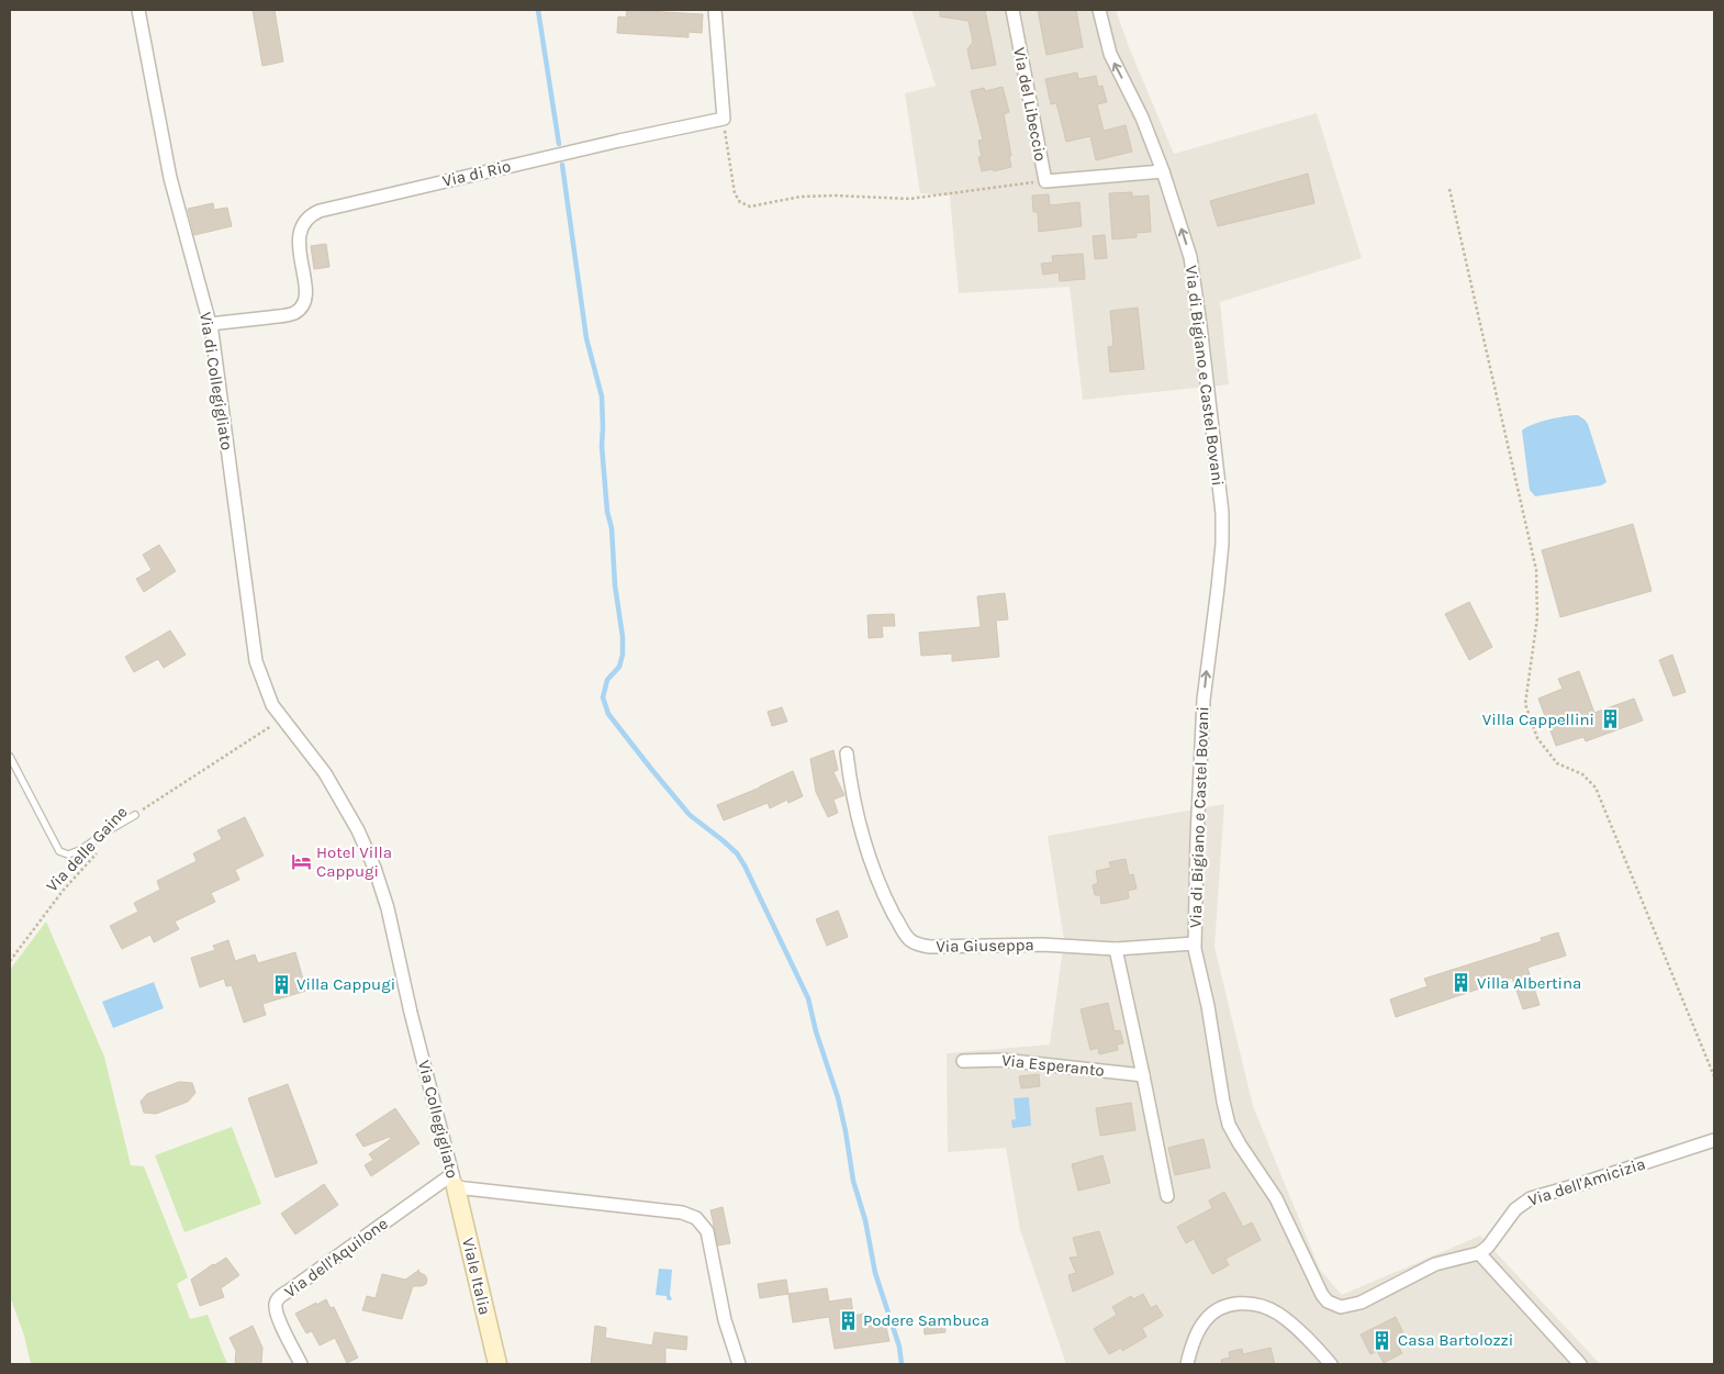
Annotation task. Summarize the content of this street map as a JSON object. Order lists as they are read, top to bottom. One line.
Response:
{"streets":{"street":["Via del Libeccio","Via di Rio","Via di Bigiano e Castel Bovani","Via di Collegigliato","Via Giuseppa","Via Esperanto","Via Collegigliato","Via dell'Amicizia","Via dell'Aquilone","Viale Italia"],"path":["Via delle Gaine"]},"crossings":[["Via del Libeccio","Via di Bigiano e Castel Bovani"],["Via di Rio","Via di Collegigliato"],["Via di Bigiano e Castel Bovani","Via Giuseppa"],["Via di Bigiano e Castel Bovani","Via dell'Amicizia"],["Via di Collegigliato","Via delle Gaine"],["Via di Collegigliato","Via Collegigliato"],["Via delle Gaine","Via Collegigliato"],["Via Collegigliato","Via dell'Aquilone"],["Via Collegigliato","Viale Italia"],["Via dell'Aquilone","Viale Italia"]],"one_way":["Via di Bigiano e Castel Bovani"],"places":{"building":["Villa Cappellini","Villa Albertina","Villa Cappugi","Podere Sambuca","Casa Bartolozzi"],"hotel":["Hotel Villa Cappugi"]}}
